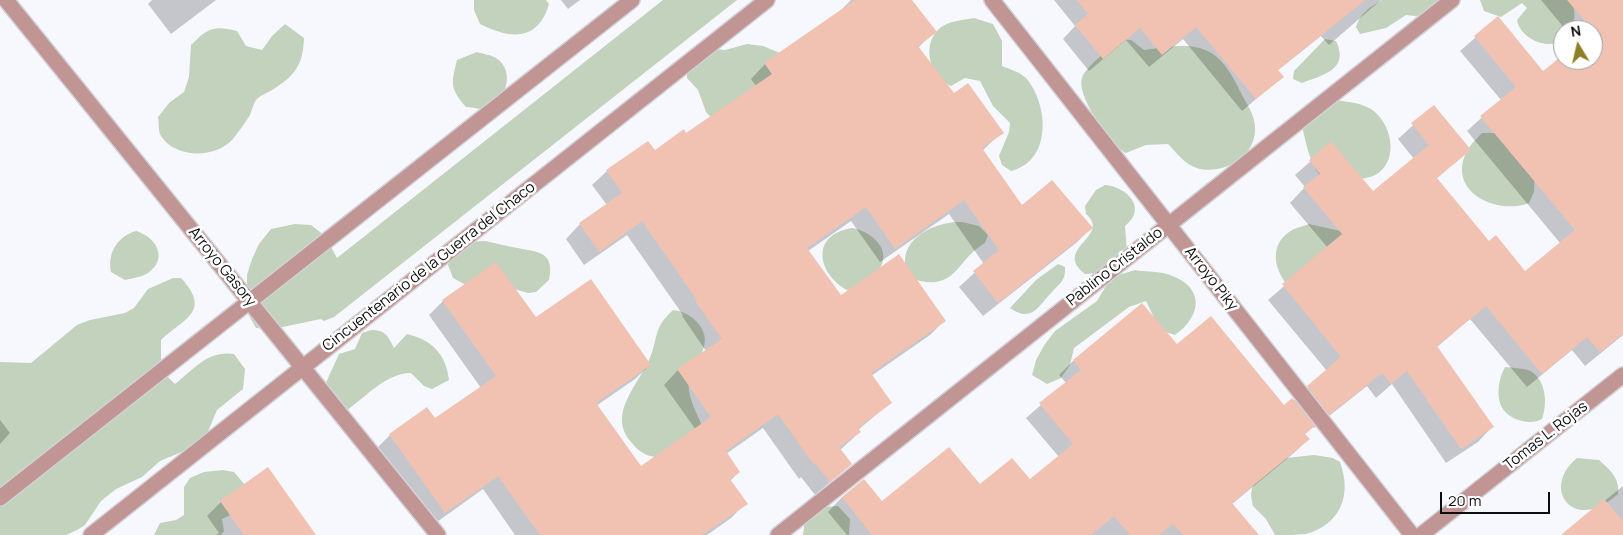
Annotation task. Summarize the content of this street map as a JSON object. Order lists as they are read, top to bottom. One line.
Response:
{"streets":{"street":["Arroyo Gasory","Cincuentenario de la Guerra del Chaco","Pablino Cristaldo","Arroyo Piky","Tomas L. Rojas"]},"crossings":[["Arroyo Gasory","Cincuentenario de la Guerra del Chaco"],["Pablino Cristaldo","Arroyo Piky"]],"scale_bar":"20 m","north":"top"}
